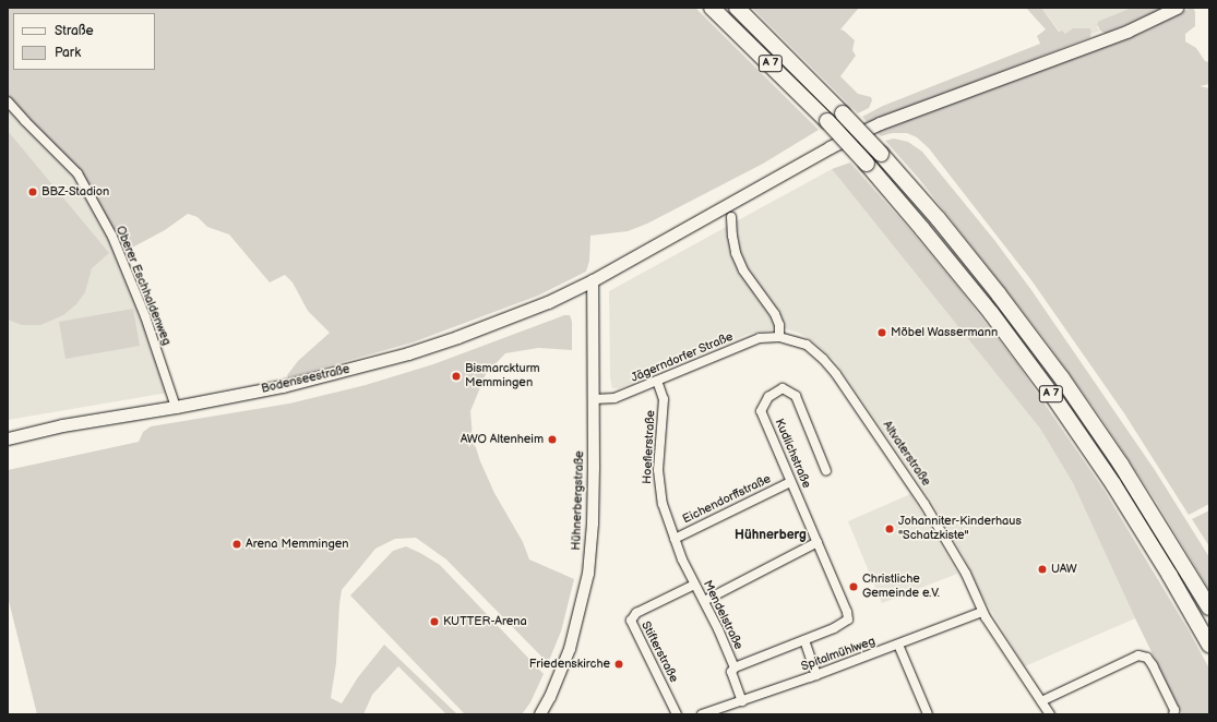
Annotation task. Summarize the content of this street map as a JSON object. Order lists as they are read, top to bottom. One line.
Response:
{"streets":{"highway":["A 7"],"main road":["Bodenseestraße"],"street":["Oberer Eschhaldenweg","Jägerndorfer Straße","Hoeflerstraße","Kudlichstraße","Altvaterstraße","Eichendorffstraße","Hühnerbergstraße","Mendelstraße","Stifterstraße","Spitalmühlweg"]},"crossings":[["Oberer Eschhaldenweg","Bodenseestraße"],["Jägerndorfer Straße","Hoeflerstraße"],["Jägerndorfer Straße","Altvaterstraße"],["Jägerndorfer Straße","Hühnerbergstraße"],["Bodenseestraße","Hühnerbergstraße"],["Hoeflerstraße","Eichendorffstraße"],["Hoeflerstraße","Mendelstraße"],["Kudlichstraße","Eichendorffstraße"],["Altvaterstraße","Spitalmühlweg"],["Eichendorffstraße","Mendelstraße"],["Mendelstraße","Stifterstraße"],["Mendelstraße","Spitalmühlweg"]],"districts":["Hühnerberg"],"places":["BBZ-Stadion","Möbel Wassermann","Bismarckturm Memmingen","AWO Altenheim","Johanniter-Kinderhaus \"Schatzkiste\"","Arena Memmingen","UAW","Christliche Gemeinde e.V.","KUTTER-Arena","Friedenskirche"],"legend":["Straße","Park"]}
